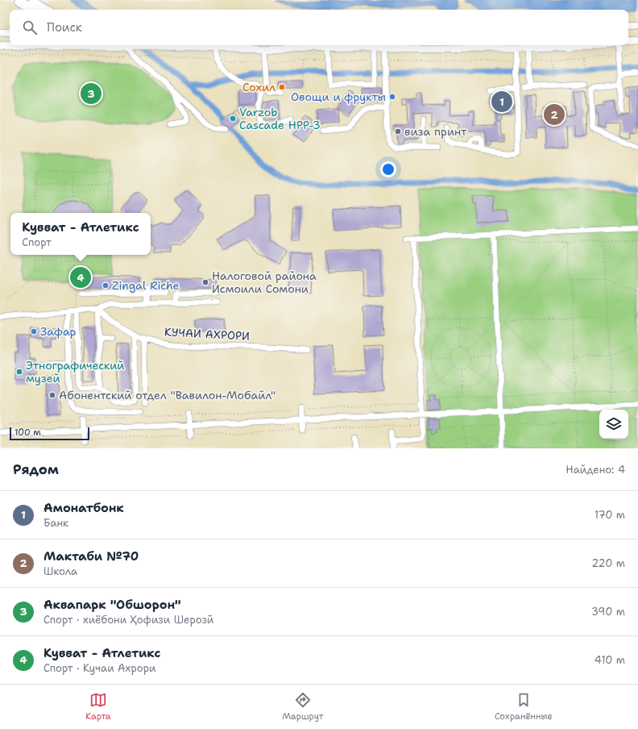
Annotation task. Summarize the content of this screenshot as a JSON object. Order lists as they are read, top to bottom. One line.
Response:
{"streets":{"street":["КУЧАИ АХРОРИ"]},"places":["Сохил","Овощи и фрукты","Varzob Cascade HPP-3","виза принт","Налоговой района Исмоили Сомони","Zingal Riche","Зафар","Этнографический музей","Абонентский отдел \"Вавилон-Мобайл\""],"scale_bar":"100 m","page":{"search":"Поиск","pins":["3","1","2","4"],"popup":["Кувват - Атлетикс","Спорт"],"scale":"100 m","heading":["Рядом","Найдено: 4"],"list":[{"mark":"1","name":"Амонатбонк","note":"Банк","value":"170 m"},{"mark":"2","name":"Мактаби №70","note":"Школа","value":"220 m"},{"mark":"3","name":"Аквапарк \"Обшорон\"","note":"Спорт · хиёбони Ҳофизи Шерозӣ","value":"390 m"},{"mark":"4","name":"Кувват - Атлетикс","note":"Спорт · Кучаи Ахрори","value":"410 m"}],"nav":["Карта","Маршрут","Сохранённые"]}}
